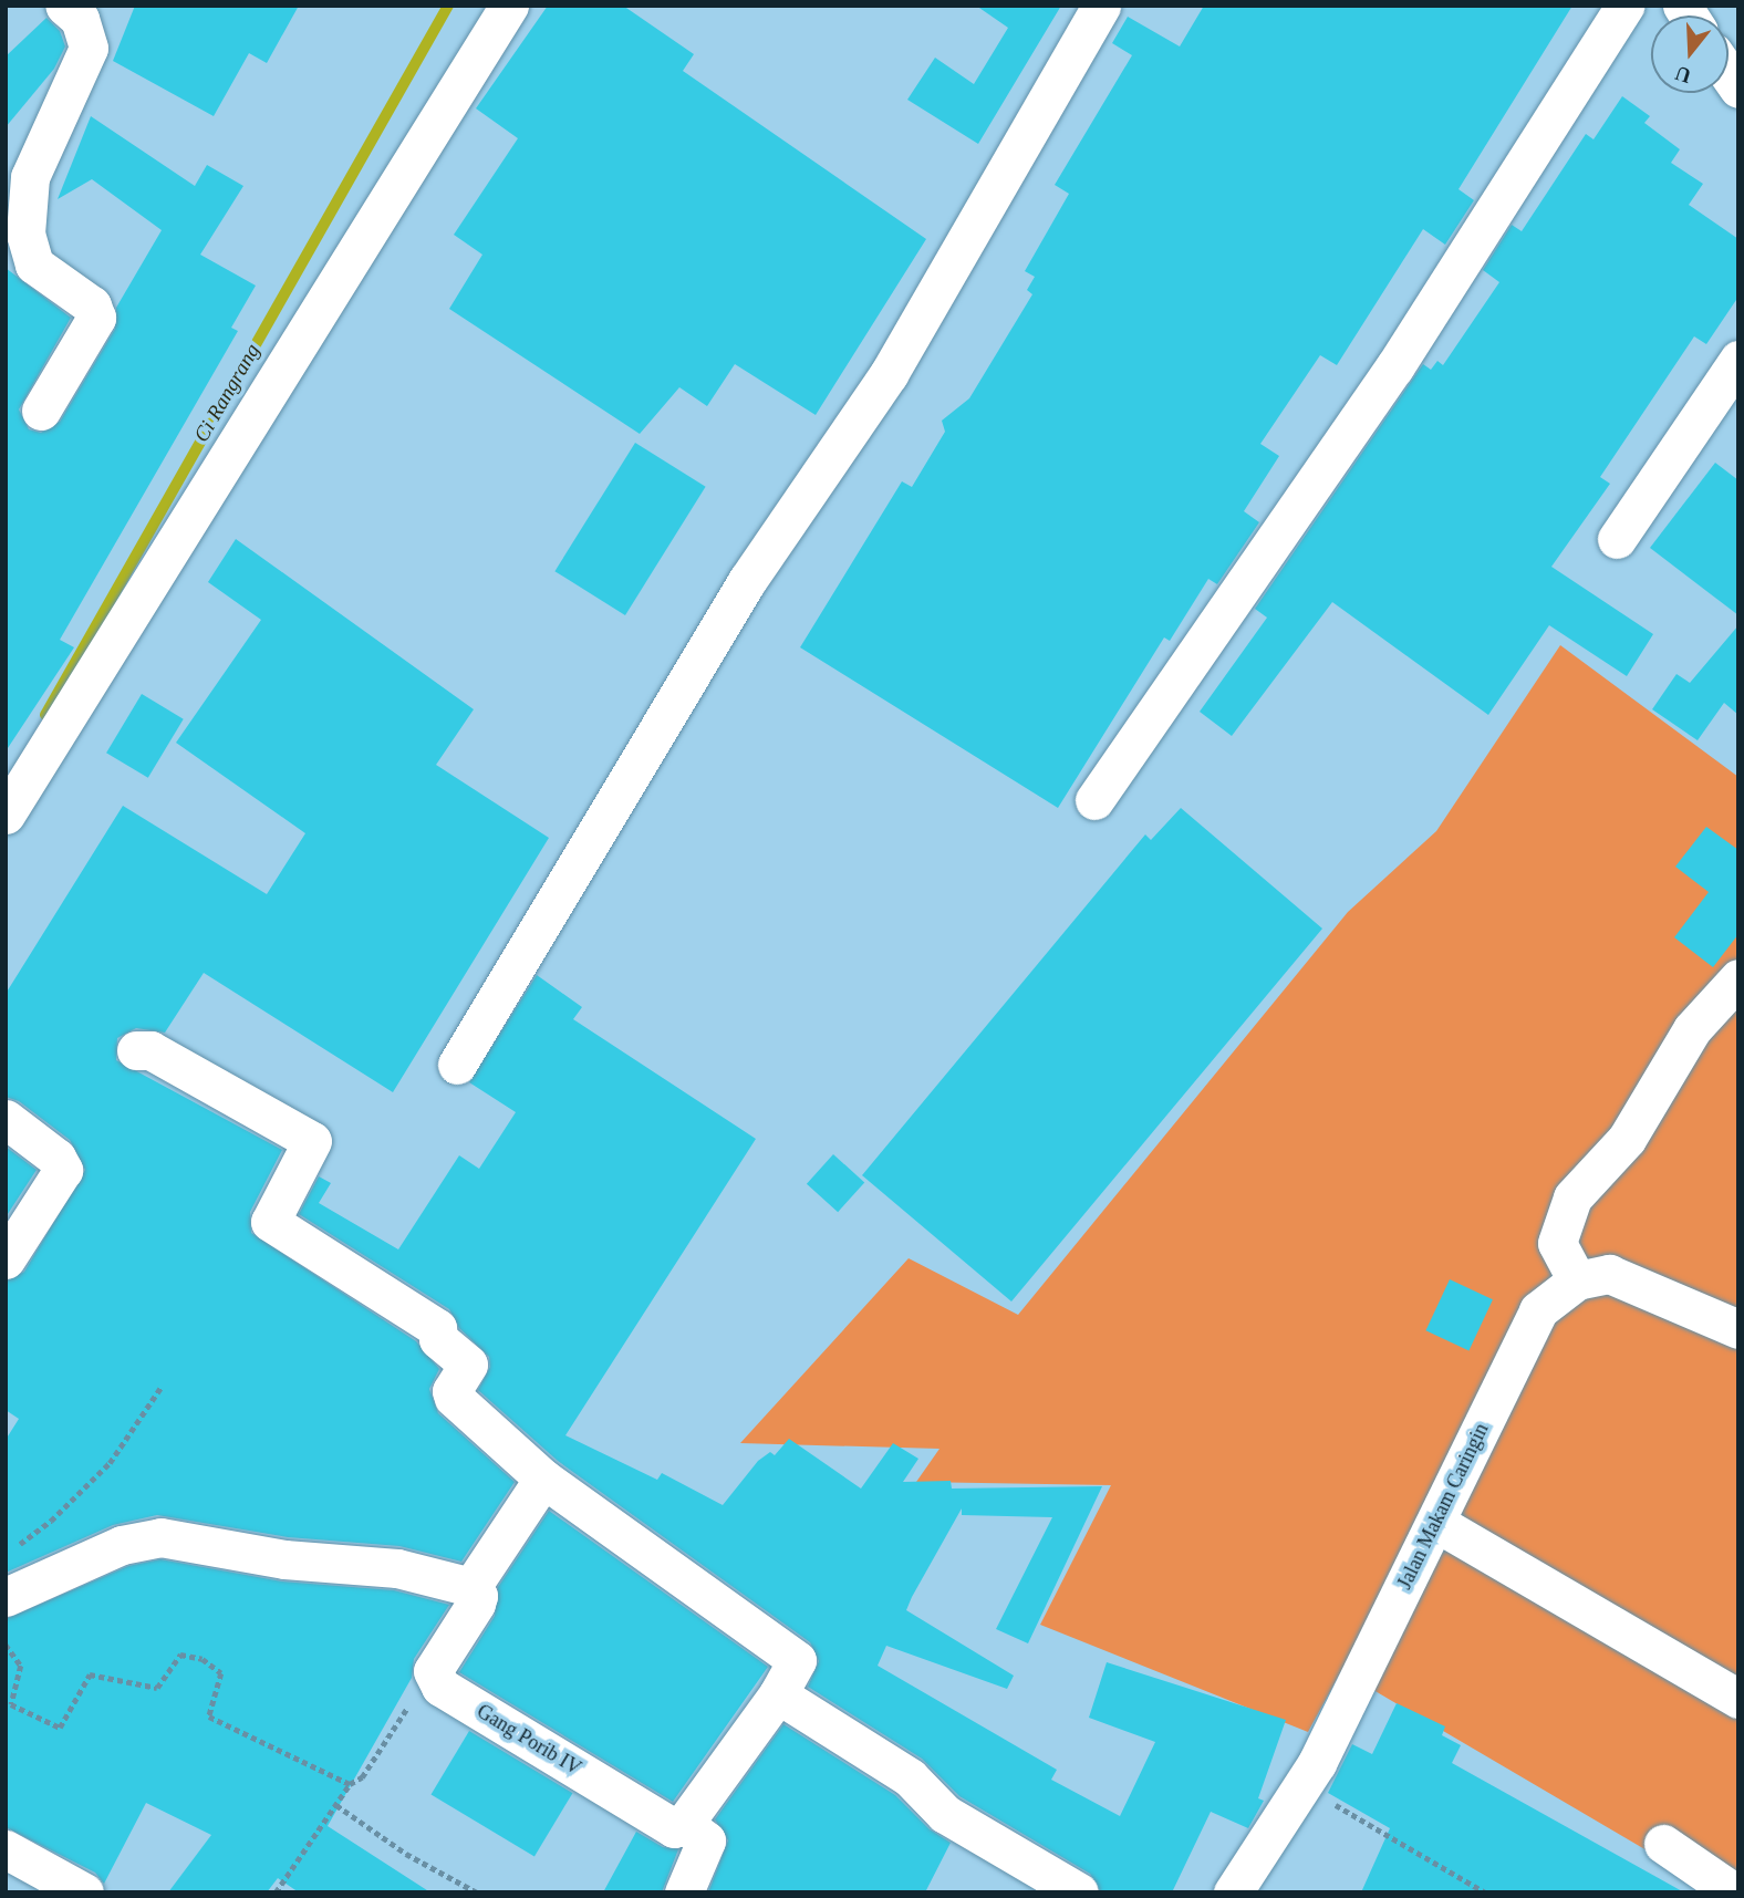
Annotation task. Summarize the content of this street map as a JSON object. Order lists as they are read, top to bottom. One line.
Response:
{"streets":{"street":["Jalan Makam Caringin","Gang Porib IV"]},"water":["Ci Rangrang"],"north":"bottom"}
